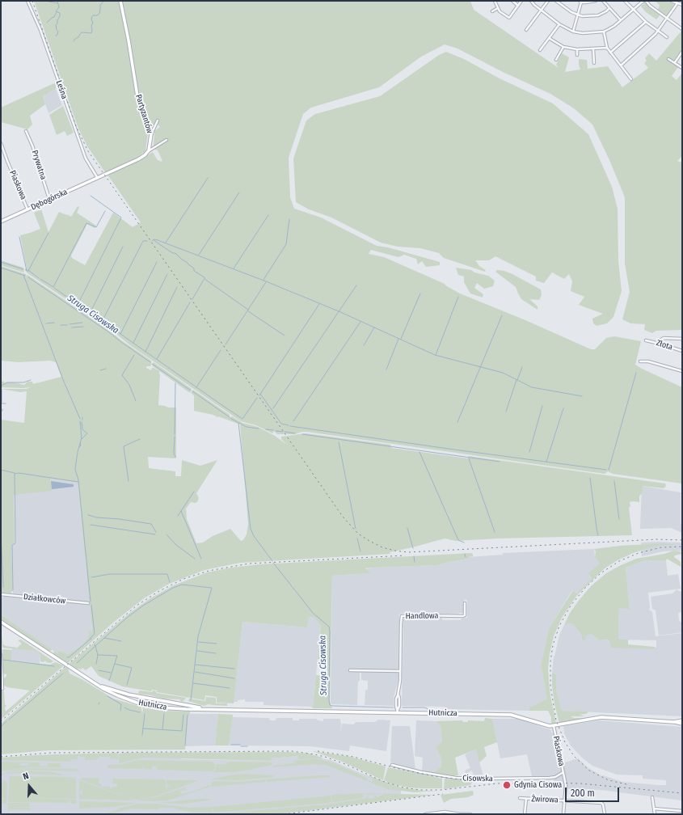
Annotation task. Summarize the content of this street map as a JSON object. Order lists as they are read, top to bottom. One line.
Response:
{"streets":{"main road":["Partyzantów","Dębogórska","Hutnicza"],"street":["Leśna","Prywatna","Piaskowa","Złota","Działkowców","Handlowa","Cisowska","Żwirowa"]},"crossings":[["Leśna","Dębogórska"],["Prywatna","Dębogórska"],["Piaskowa","Dębogórska"],["Piaskowa","Hutnicza"],["Piaskowa","Cisowska"],["Piaskowa","Żwirowa"],["Handlowa","Hutnicza"]],"water":["Struga Cisowska"],"places":["Gdynia Cisowa"],"scale_bar":"200 m","north":"top"}
